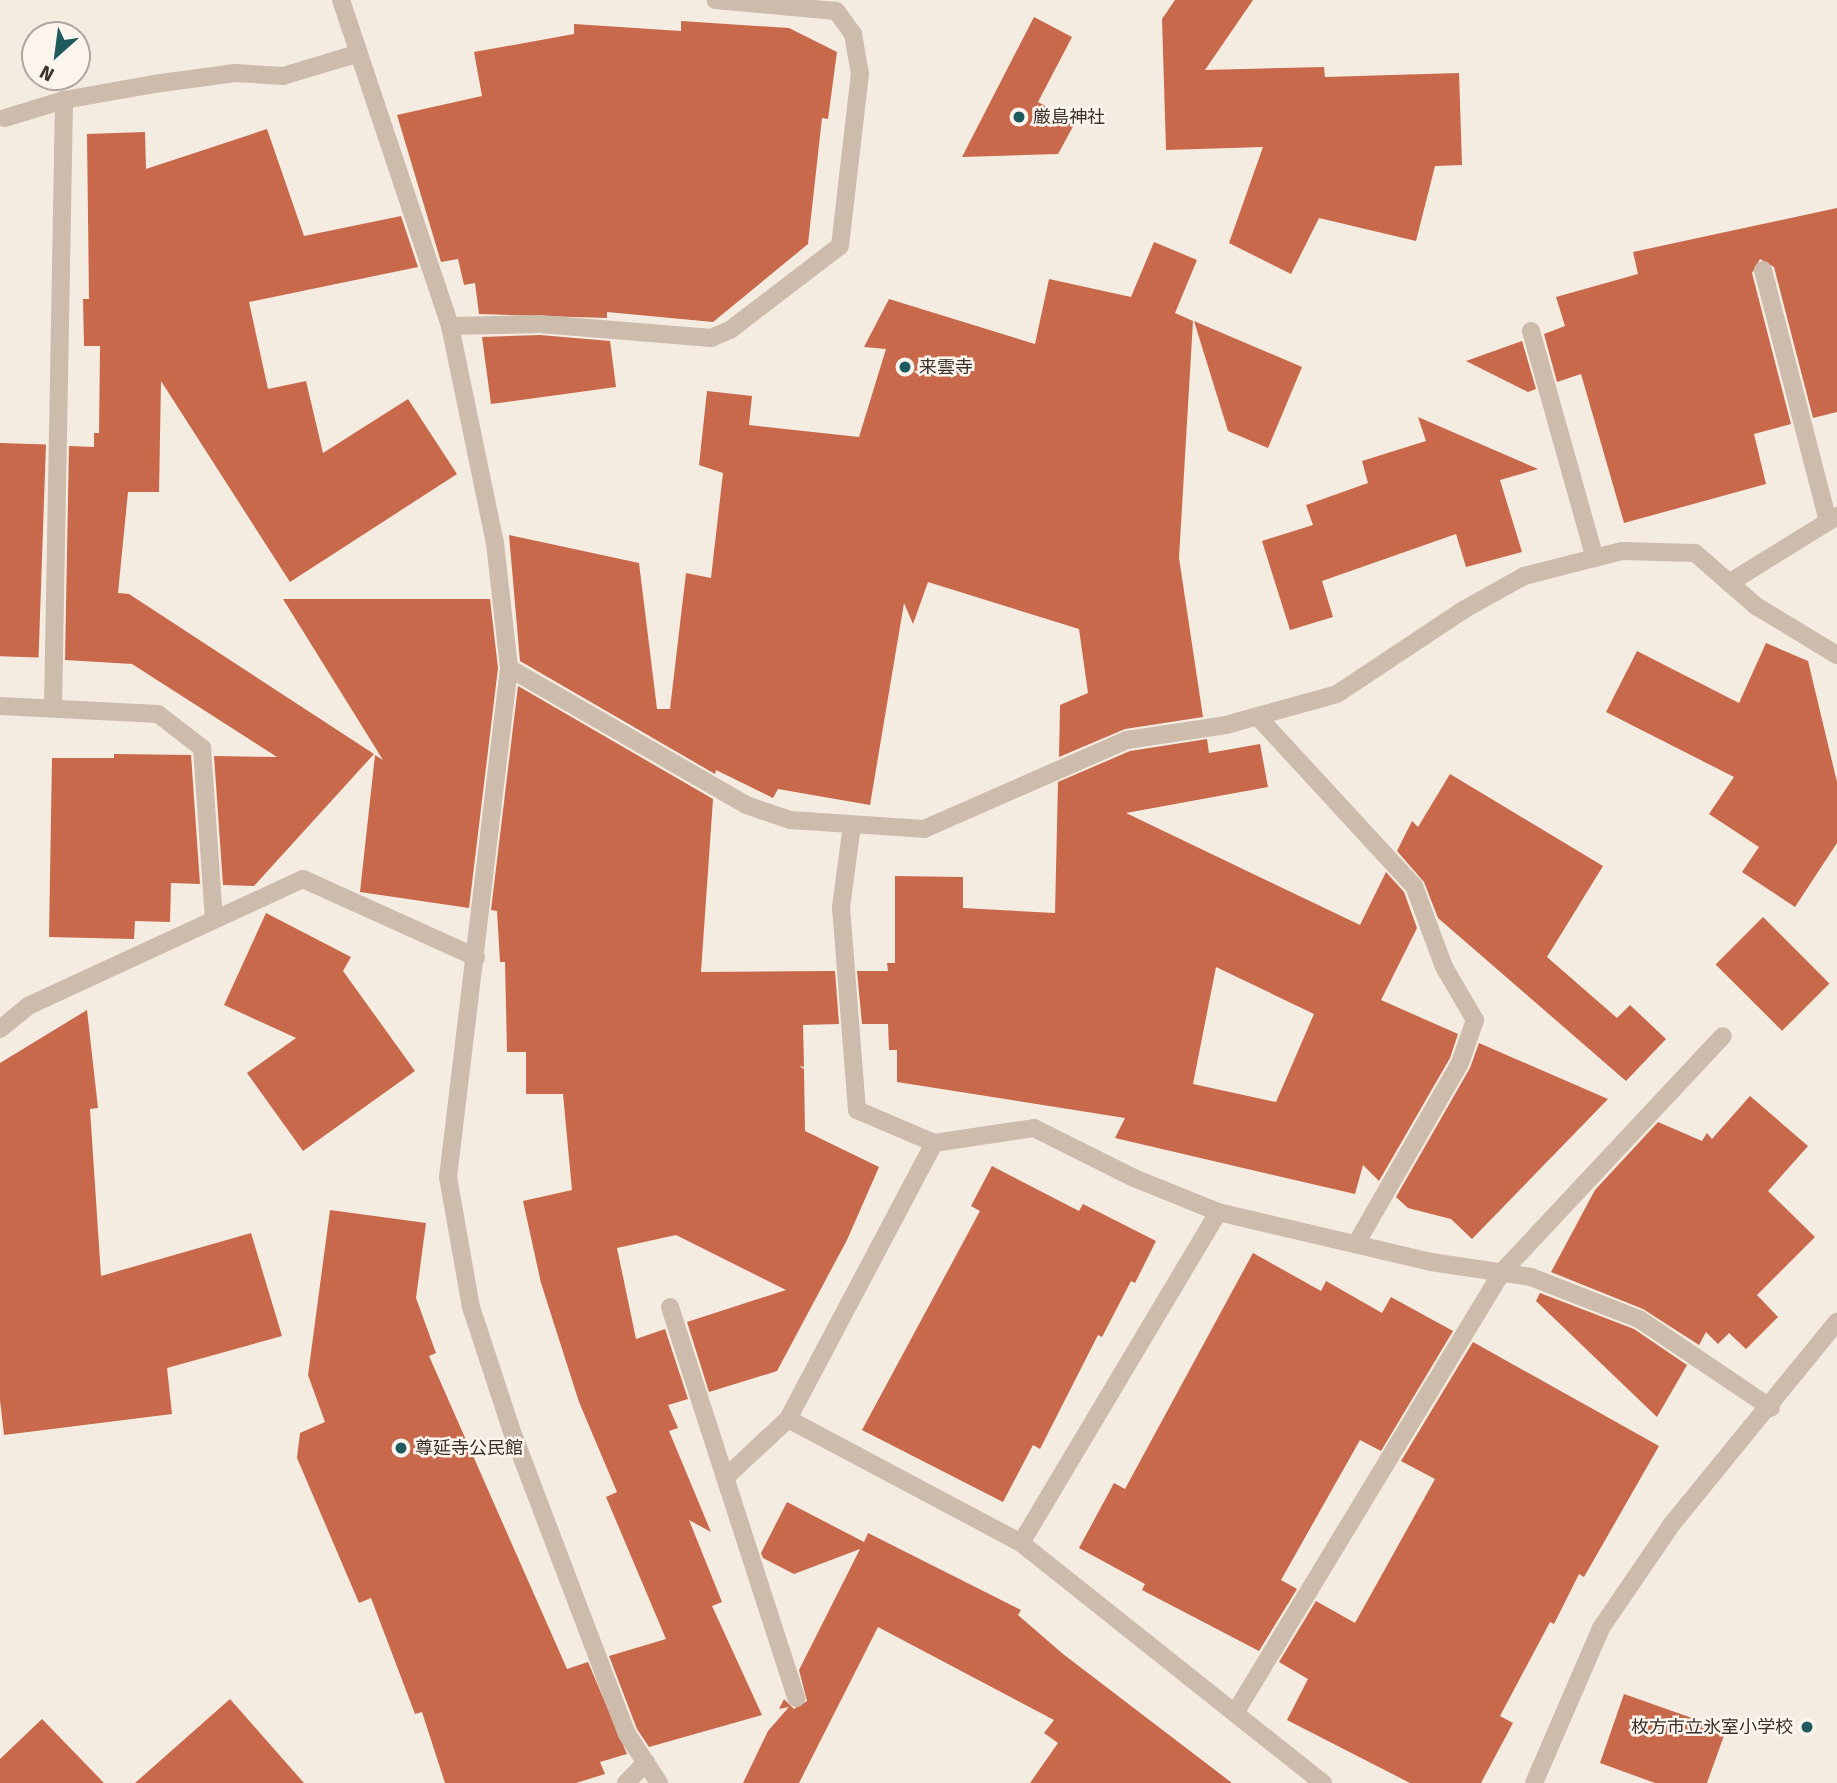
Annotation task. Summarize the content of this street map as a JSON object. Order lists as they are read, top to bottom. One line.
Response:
{"places":["厳島神社","来雲寺","尊延寺公民館","枚方市立氷室小学校"],"north":"bottom left"}
